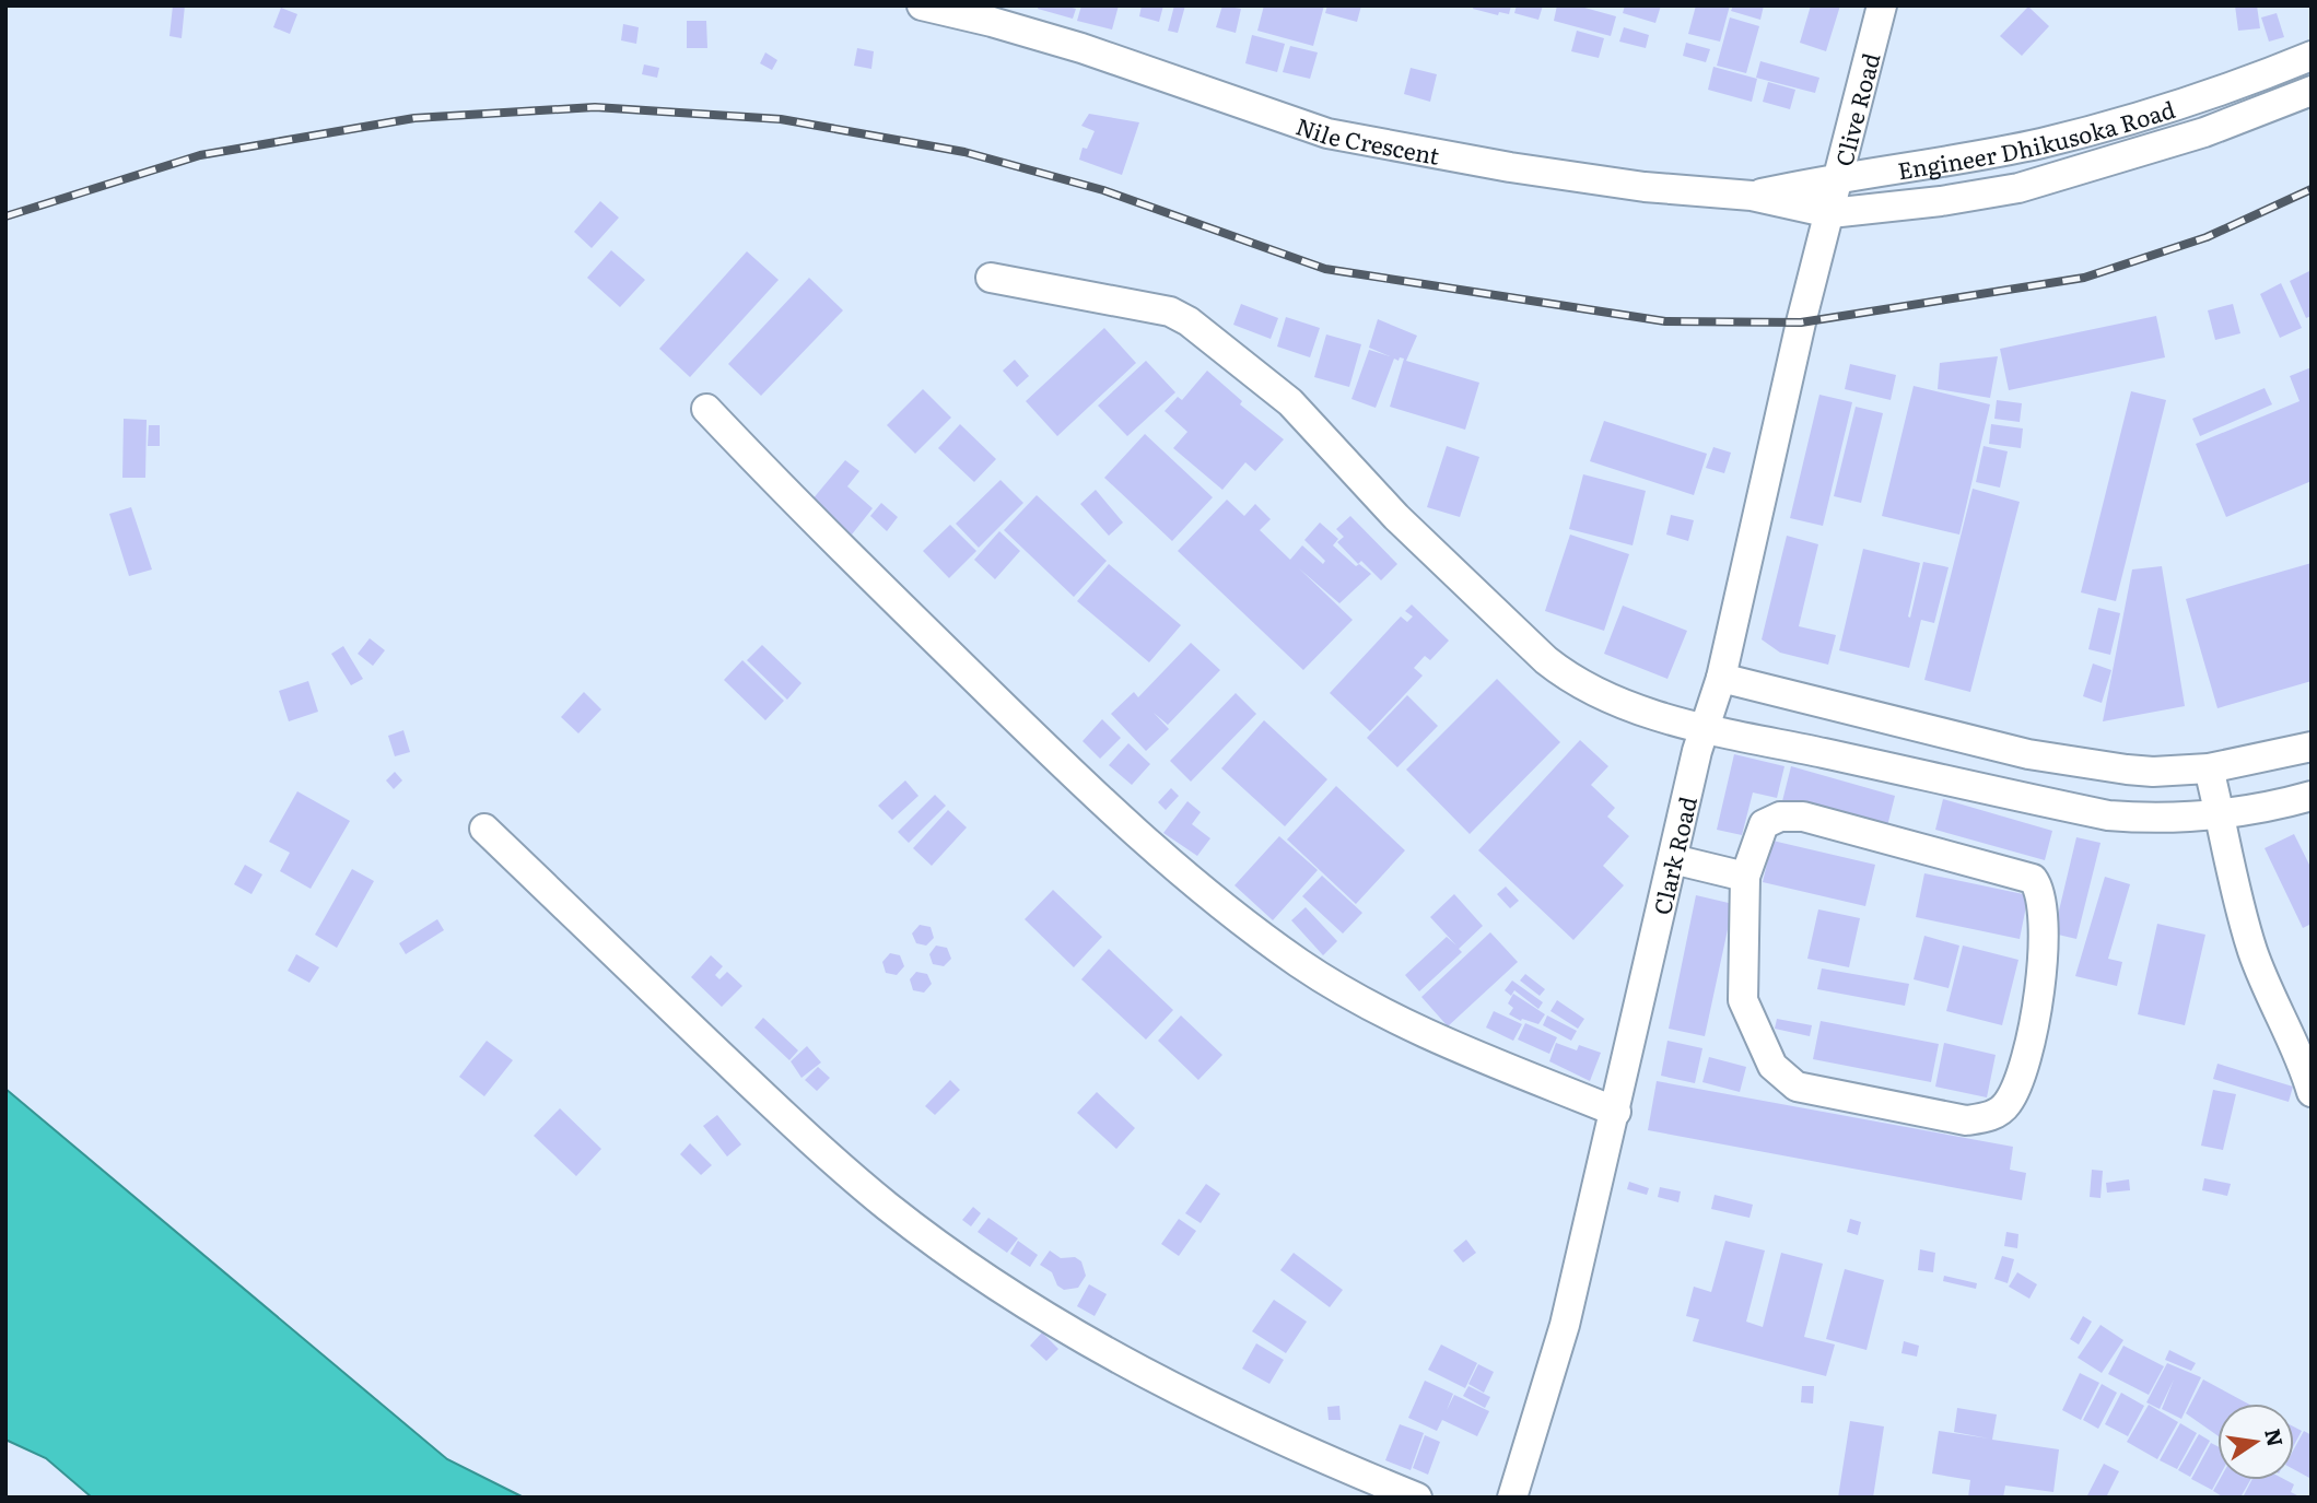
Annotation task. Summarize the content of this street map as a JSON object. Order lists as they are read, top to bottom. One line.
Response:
{"streets":{"street":["Clive Road","Engineer Dhikusoka Road","Nile Crescent","Clark Road"]},"crossings":[["Clive Road","Engineer Dhikusoka Road"],["Clive Road","Nile Crescent"],["Clive Road","Clark Road"],["Engineer Dhikusoka Road","Nile Crescent"],["Engineer Dhikusoka Road","Clark Road"],["Nile Crescent","Clark Road"]],"north":"right"}
